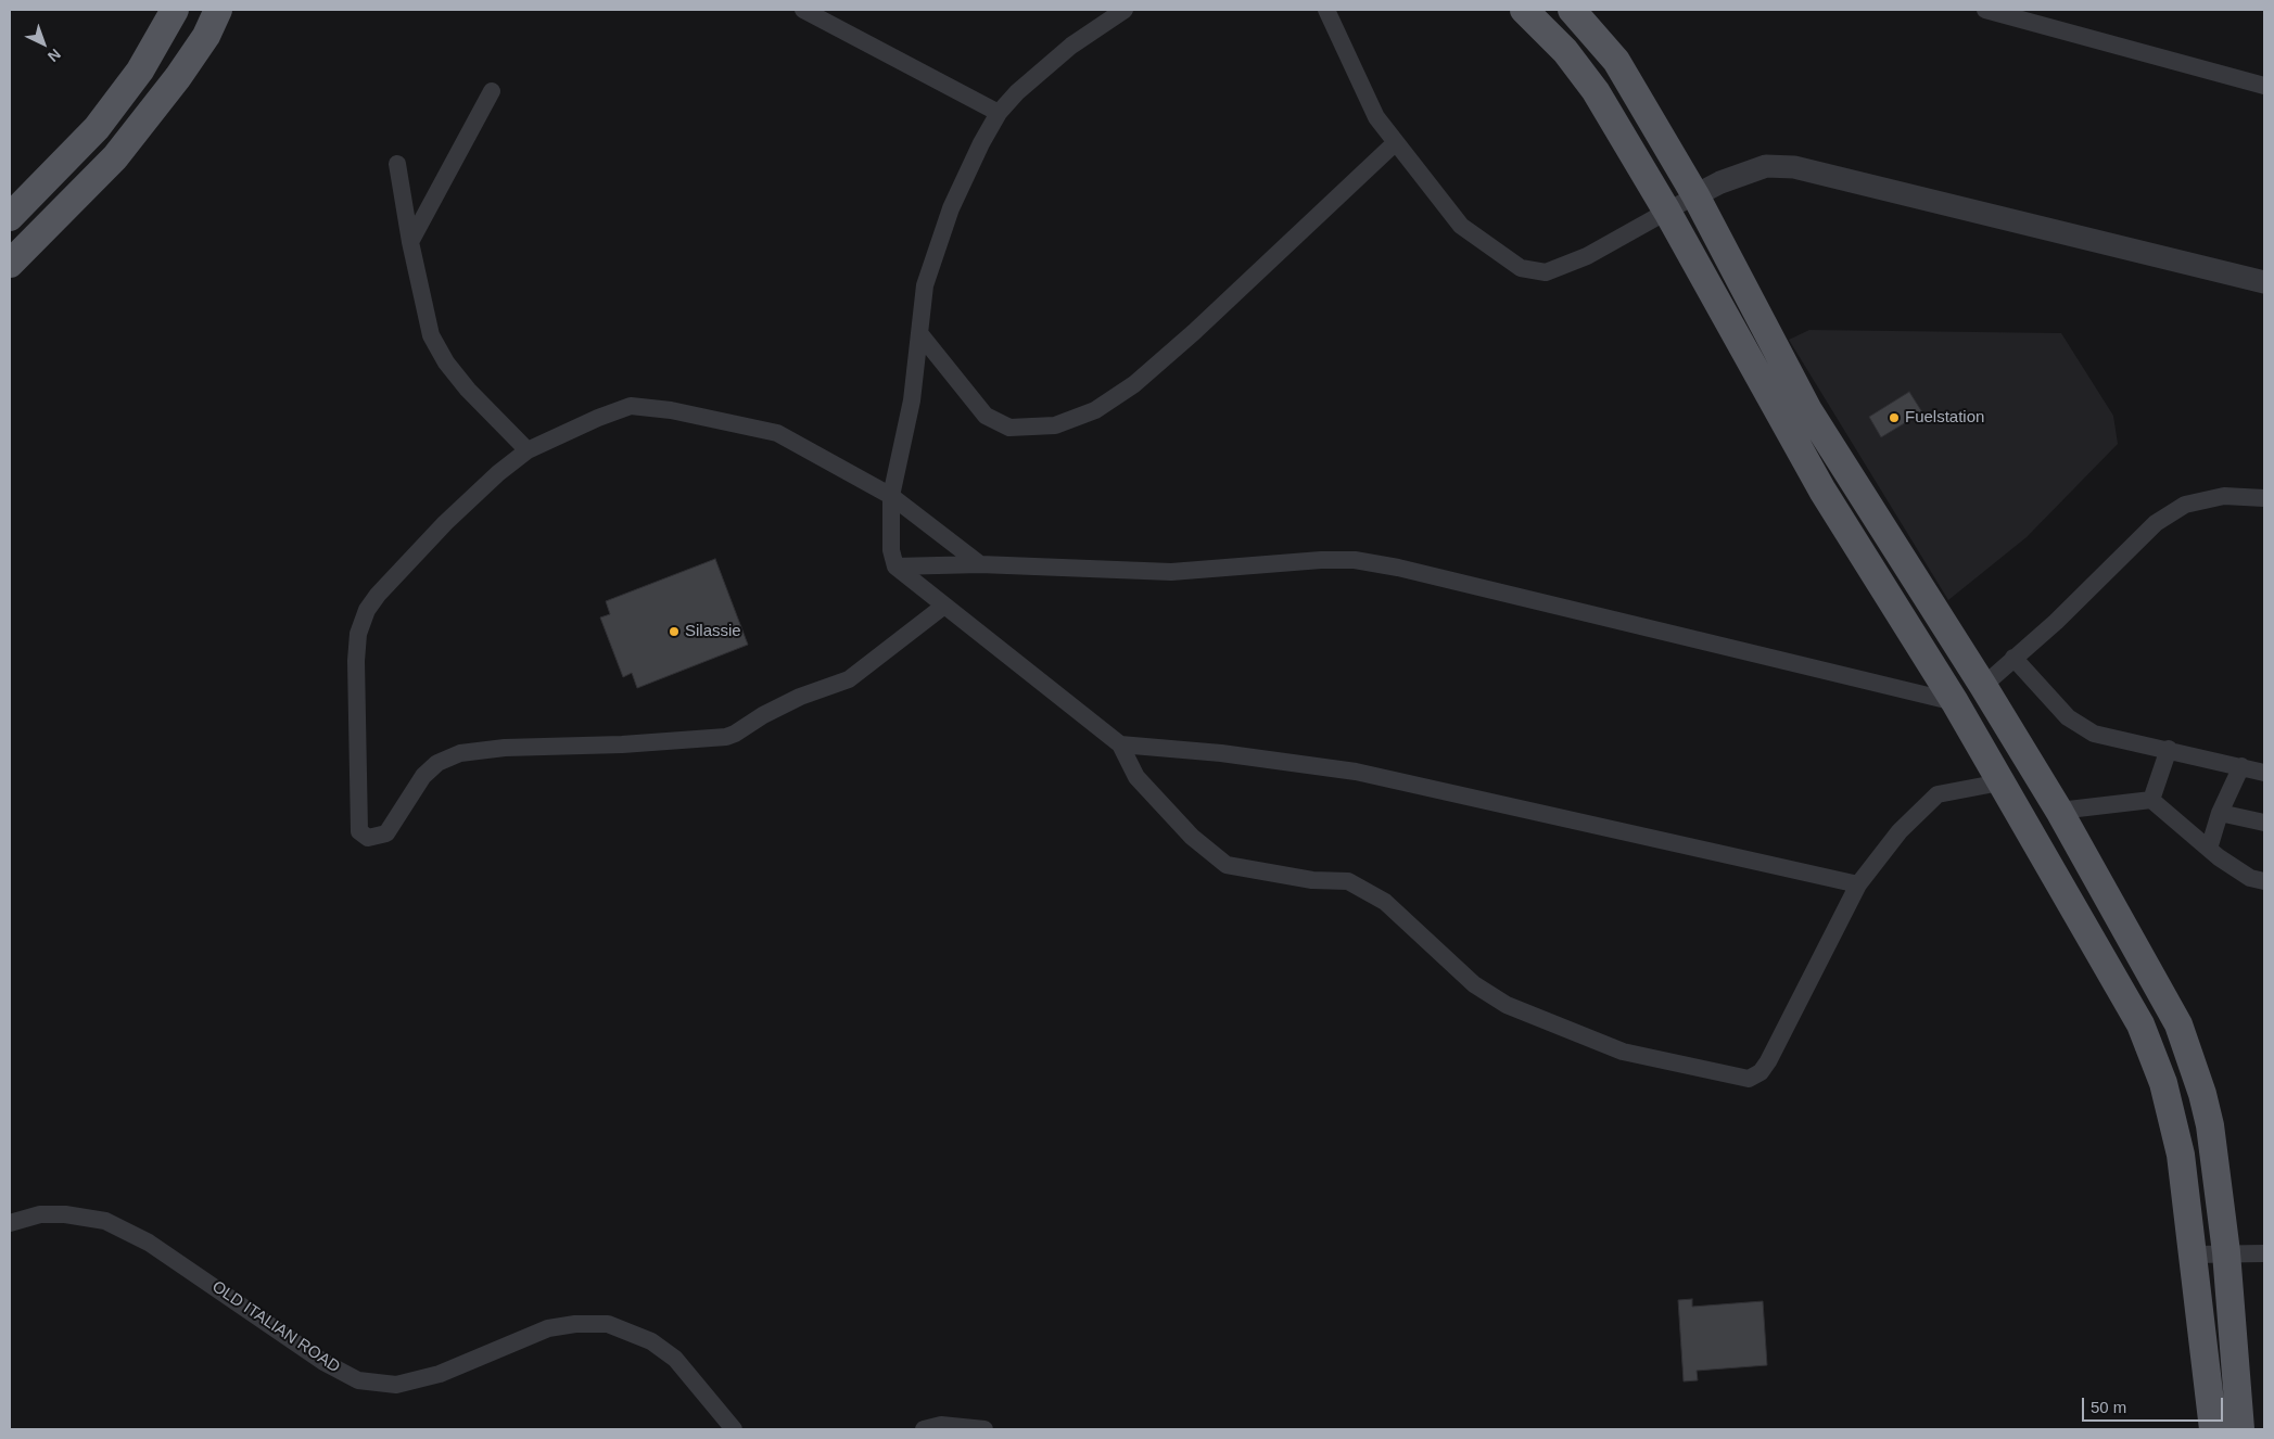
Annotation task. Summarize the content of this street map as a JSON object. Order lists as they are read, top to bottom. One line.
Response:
{"streets":{"street":["OLD ITALIAN ROAD"]},"places":["Fuelstation","Silassie"],"scale_bar":"50 m","north":"bottom right"}
